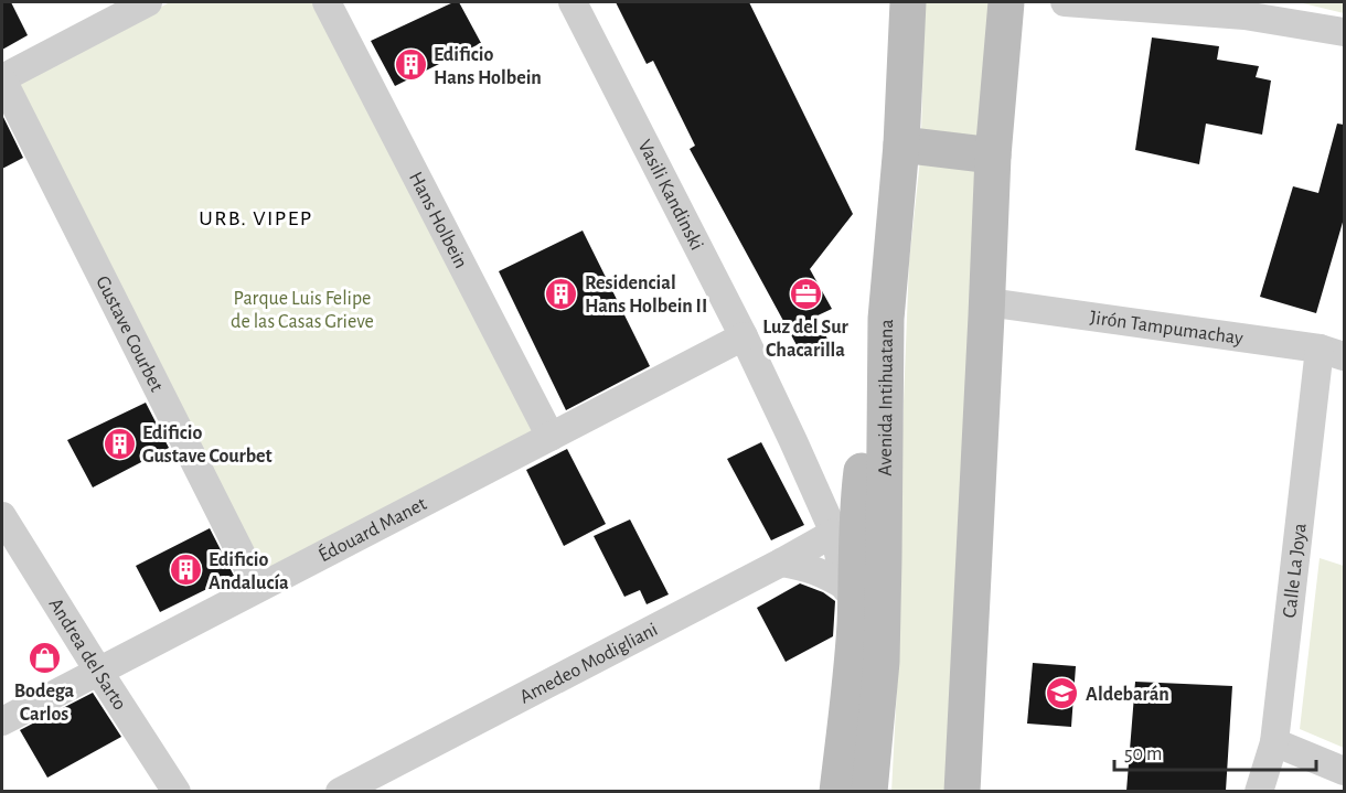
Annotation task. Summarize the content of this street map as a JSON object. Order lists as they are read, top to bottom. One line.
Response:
{"streets":{"main road":["Avenida Intihuatana"],"street":["Vasili Kandinski","Hans Holbein","Jirón Tampumachay","Gustave Courbet","Édouard Manet","Calle La Joya","Andrea del Sarto","Amedeo Modigliani"]},"crossings":[["Vasili Kandinski","Édouard Manet"],["Vasili Kandinski","Amedeo Modigliani"],["Hans Holbein","Édouard Manet"],["Jirón Tampumachay","Calle La Joya"],["Gustave Courbet","Édouard Manet"],["Édouard Manet","Andrea del Sarto"]],"districts":["URB. VIPEP"],"parks":["Parque Luis Felipe de las Casas Grieve"],"places":{"building":["Edificio Hans Holbein","Residencial Hans Holbein II","Edificio Gustave Courbet","Edificio Andalucía"],"office":["Luz del Sur Chacarilla"],"shop":["Bodega Carlos"],"school or university":["Aldebarán"]},"scale_bar":"50 m"}
